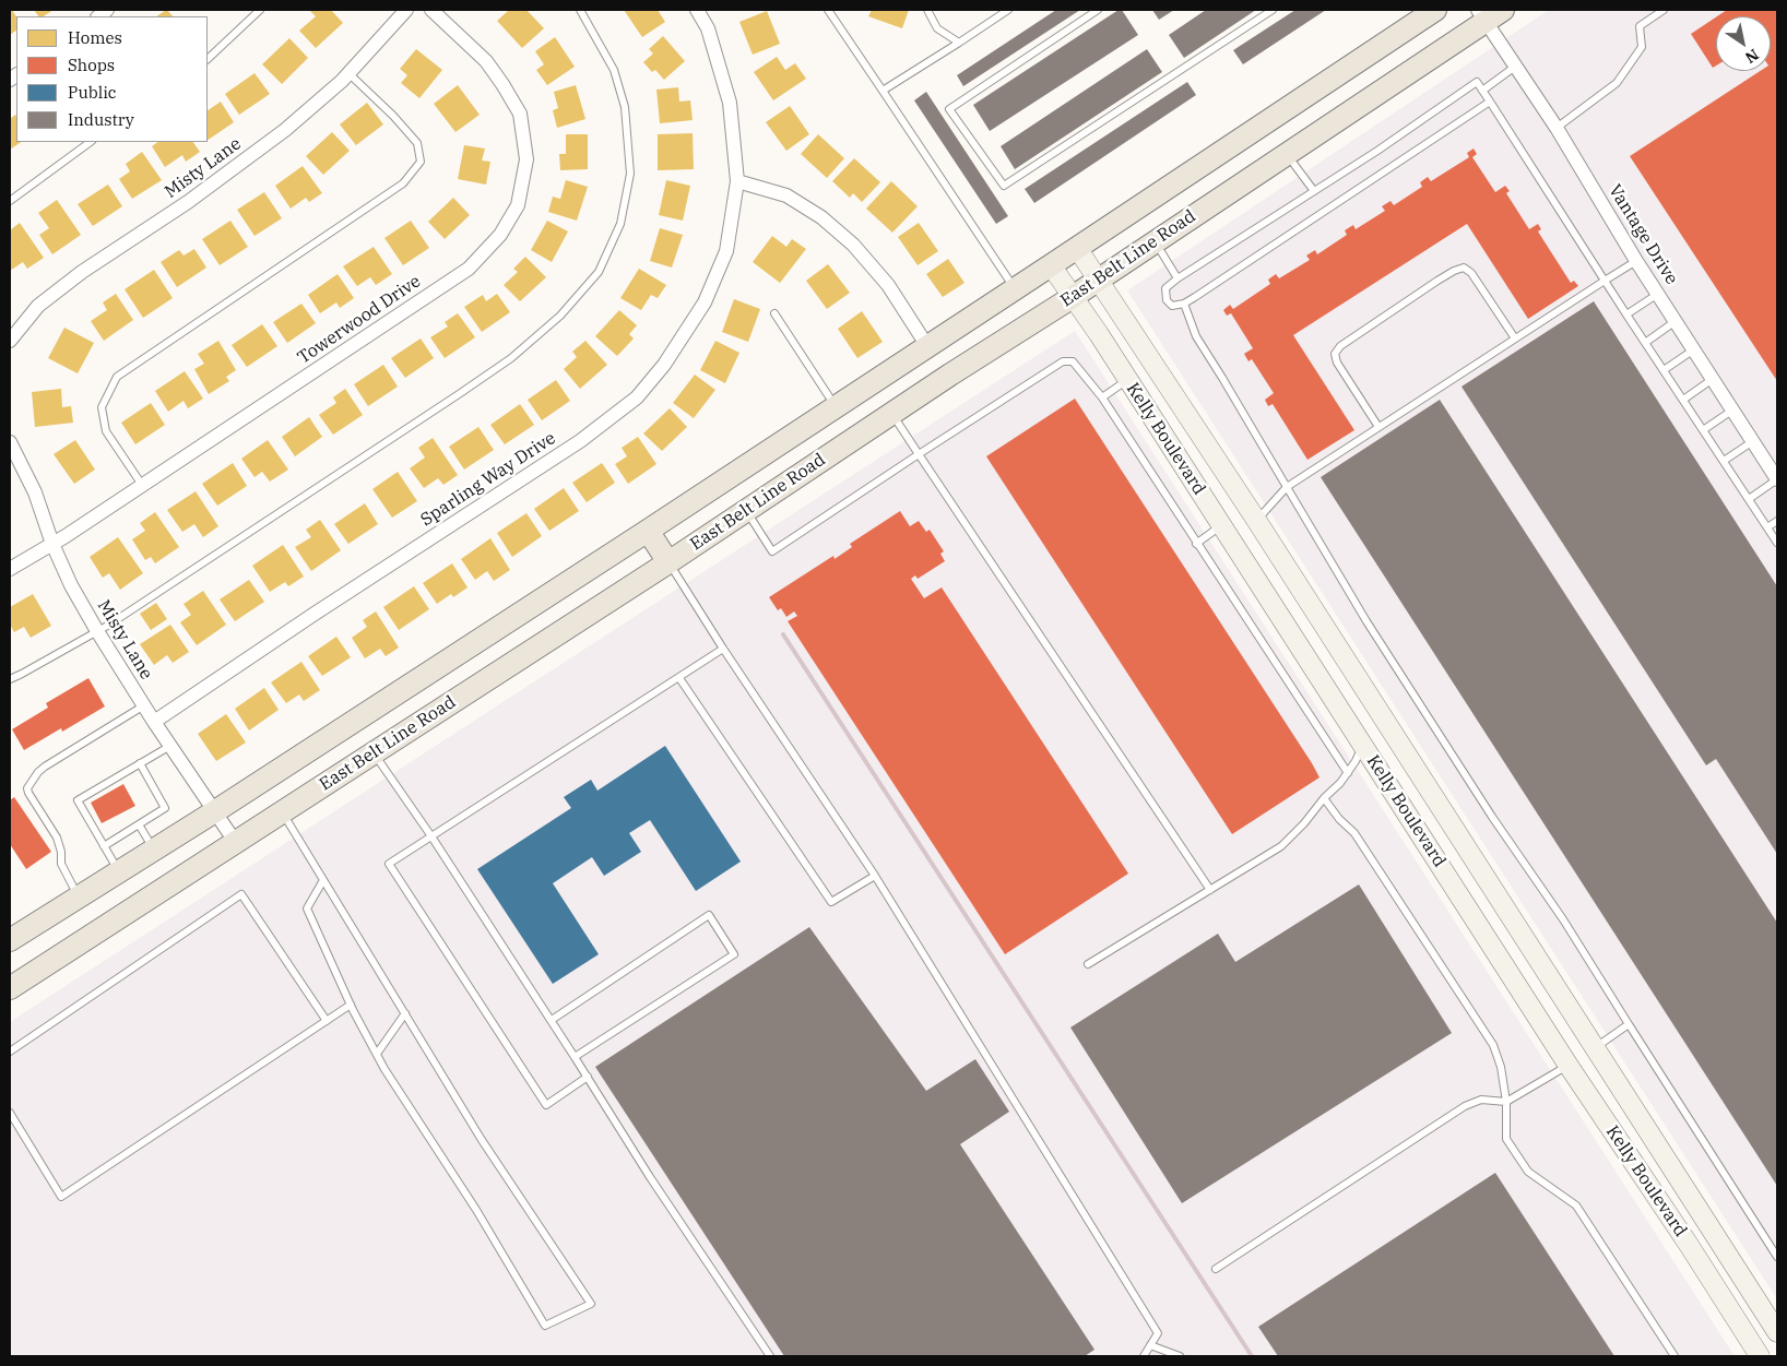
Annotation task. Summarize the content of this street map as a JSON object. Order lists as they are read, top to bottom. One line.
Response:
{"streets":{"main road":["East Belt Line Road"],"street":["Misty Lane","Vantage Drive","Towerwood Drive","Kelly Boulevard","Sparling Way Drive"]},"crossings":[["Misty Lane","East Belt Line Road"],["Misty Lane","Towerwood Drive"],["Misty Lane","Sparling Way Drive"],["Vantage Drive","East Belt Line Road"],["East Belt Line Road","Kelly Boulevard"]],"legend":["Homes","Shops","Public","Industry"],"north":"bottom right"}
